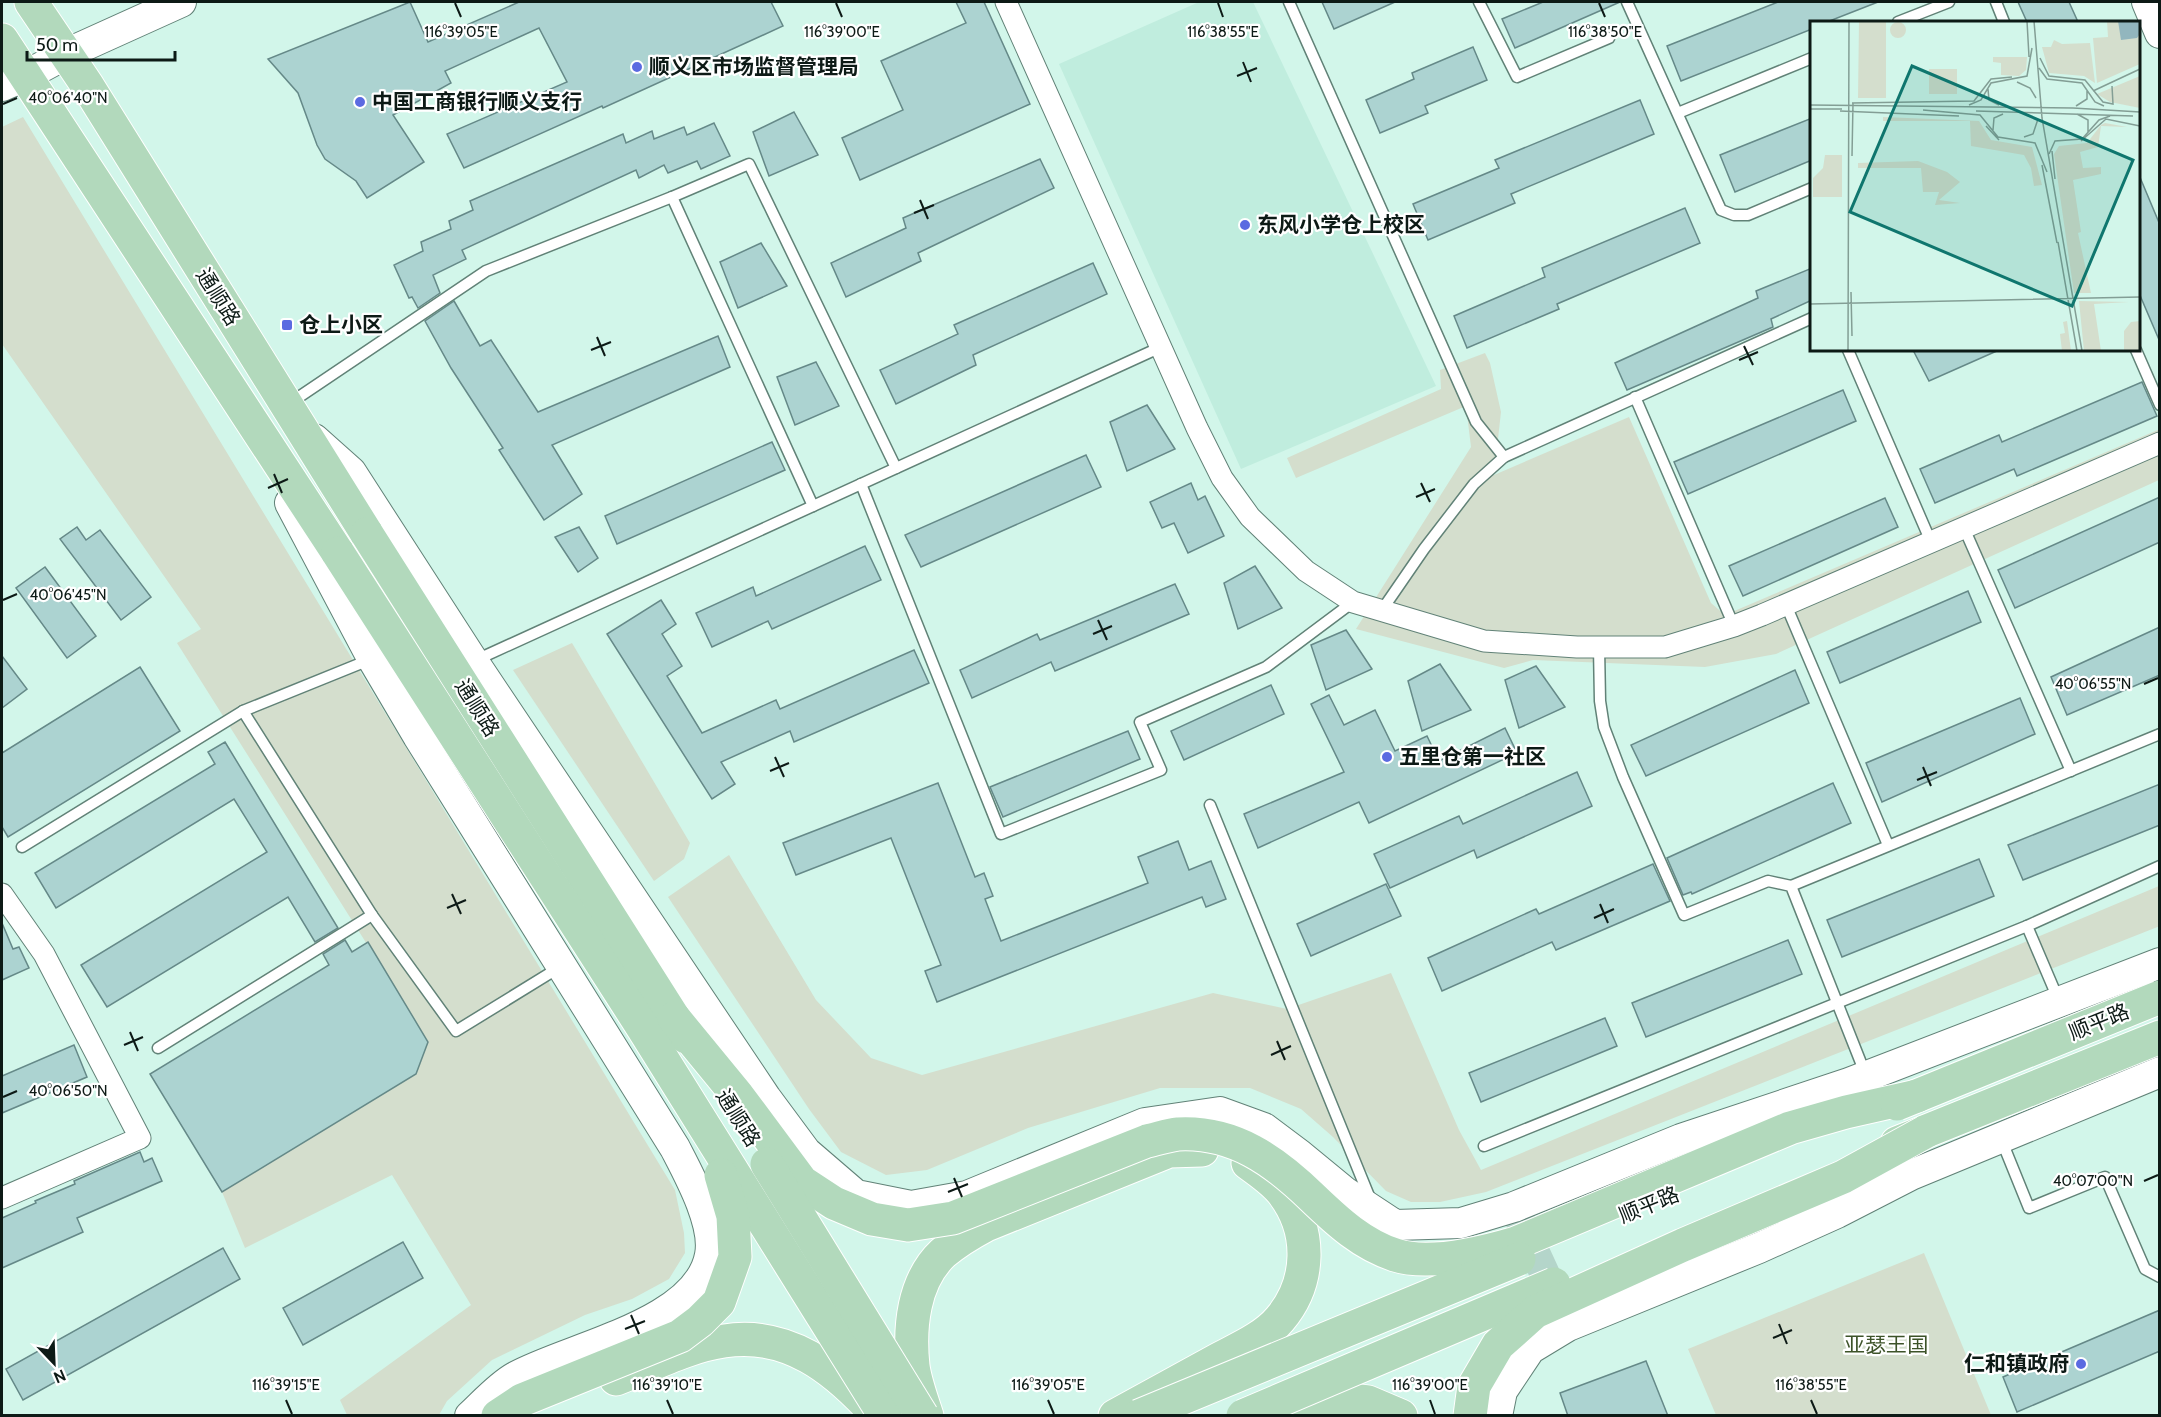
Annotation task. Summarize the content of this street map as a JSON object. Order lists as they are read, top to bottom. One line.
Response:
{"streets":{"main road":["通顺路","顺平路"]},"parks":["亚瑟王国"],"places":{"other":["顺义区市场监督管理局","中国工商银行顺义支行","东风小学仓上校区","五里仓第一社区","仁和镇政府"],"transit":["仓上小区"]},"scale_bar":"50 m","north":"bottom right","coordinates":["116°39'05\"E","116°39'00\"E","116°38'55\"E","116°38'50\"E","40°06'40\"N","40°06'45\"N","40°06'55\"N","40°06'50\"N","40°07'00\"N","116°39'15\"E","116°39'10\"E"]}
